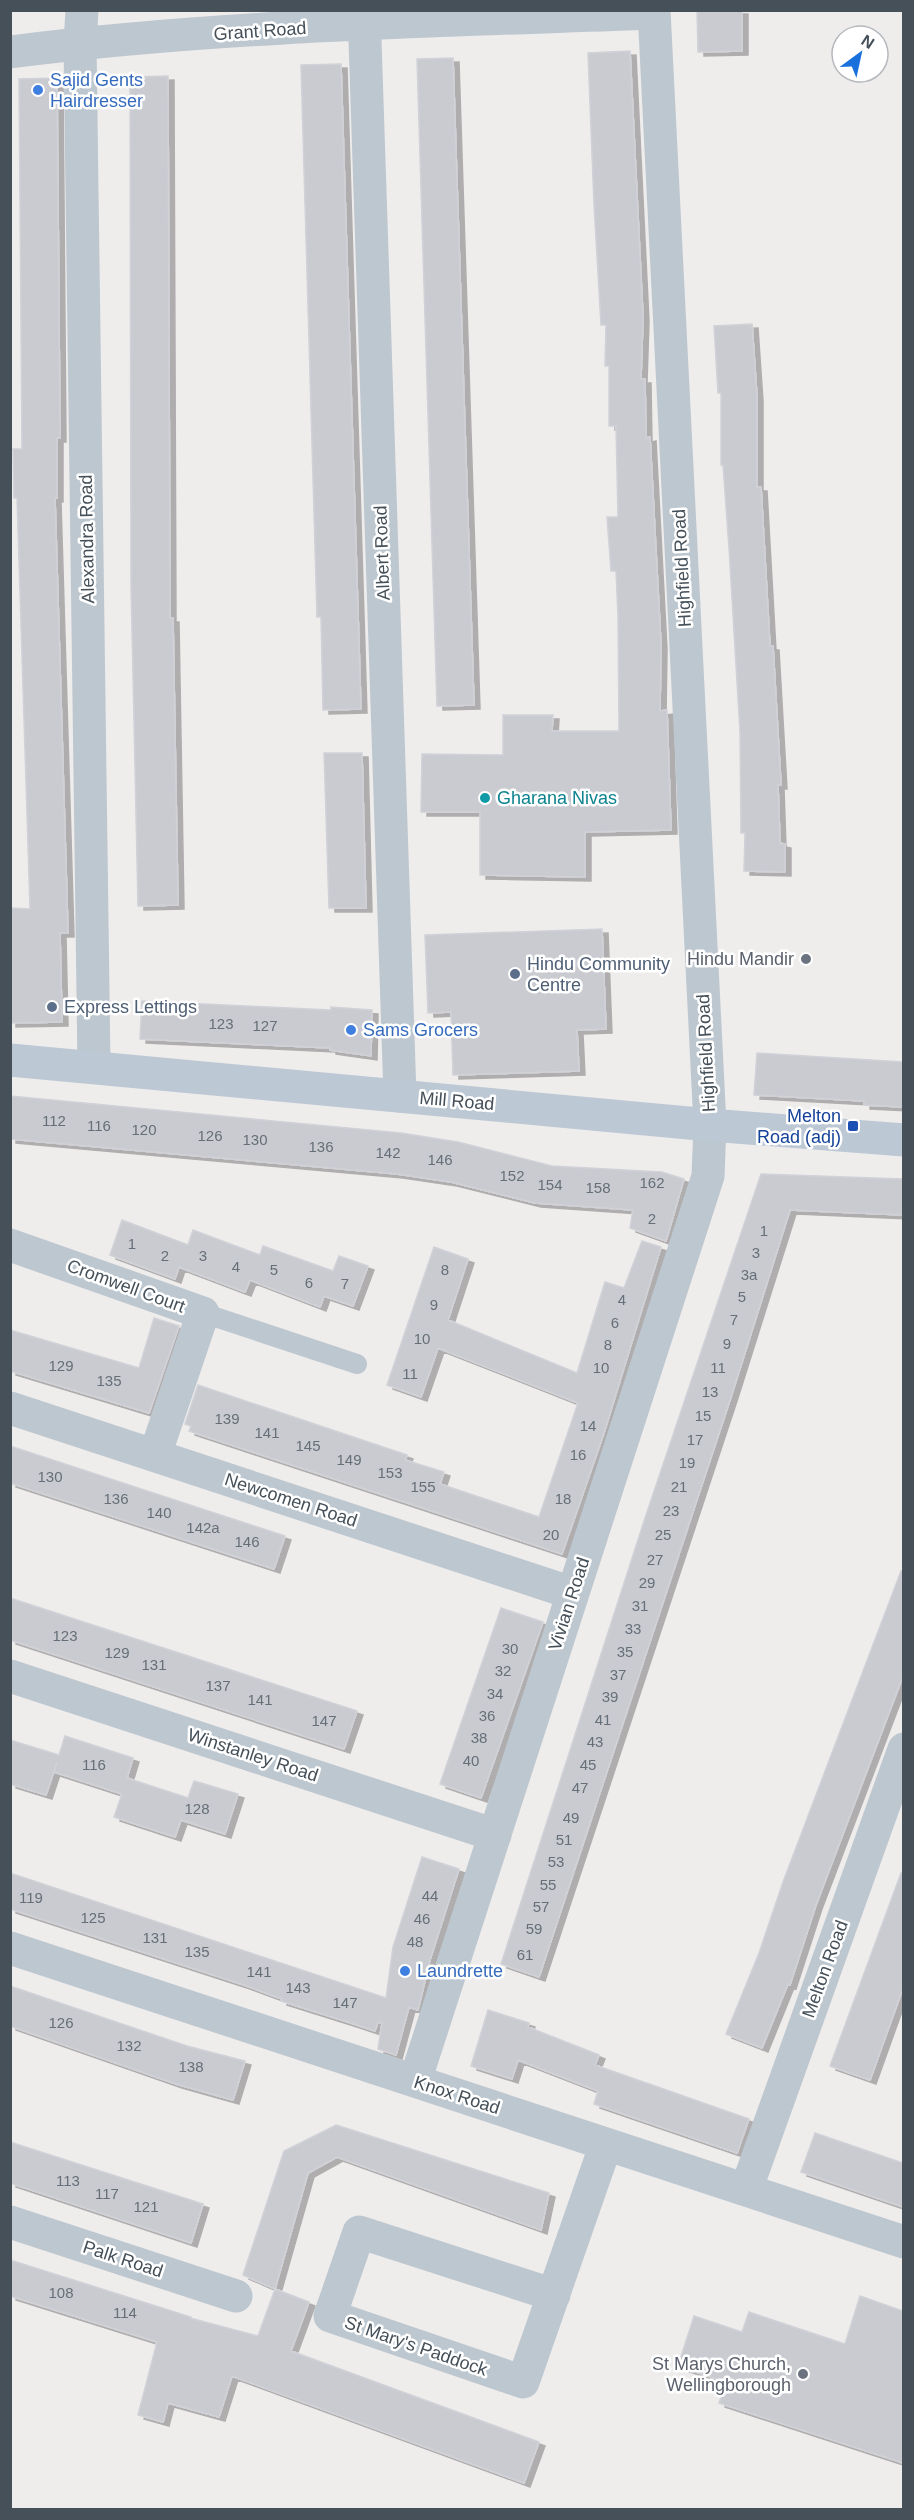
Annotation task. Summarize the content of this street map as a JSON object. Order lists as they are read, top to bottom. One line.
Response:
{"streets":{"street":["Grant Road","Alexandra Road","Albert Road","Highfield Road","Mill Road","Cromwell Court","Newcomen Road","Vivian Road","Winstanley Road","Melton Road","Knox Road","Palk Road","St Mary's Paddock"]},"crossings":[["Grant Road","Alexandra Road"],["Grant Road","Albert Road"],["Grant Road","Highfield Road"],["Alexandra Road","Mill Road"],["Albert Road","Mill Road"],["Highfield Road","Mill Road"],["Highfield Road","Vivian Road"],["Mill Road","Vivian Road"],["Cromwell Court","Newcomen Road"],["Newcomen Road","Vivian Road"],["Vivian Road","Winstanley Road"],["Vivian Road","Knox Road"],["Melton Road","Knox Road"],["Knox Road","St Mary's Paddock"]],"places":{"other":["Sajid Gents Hairdresser","Gharana Nivas","Hindu Mandir","Hindu Community Centre","Express Lettings","Sams Grocers","Laundrette","St Marys Church, Wellingborough"],"transit":["Melton Road (adj)"]},"house_numbers":["123","127","112","116","120","126","130","136","142","146","152","162","154","158","2","1","1","3","2","3","4","5","8","3a","6","7","5","4","9","7","6","10","9","8","129","10","11","11","135","13","15","139","14","141","17","145","16","149","19","153","130","155","21","136","18","23","140","142a","20","25","146","27","29","31","33","123","30","35","129","131","32","37","137","34","39","141","36","41","147","38","43","40","116","45","47","128","49","51","53","55","44","119","57","125","46","59","131","48","135","61","141","143","147","126","132","138","113","117","121","108","114"],"north":"top right"}
